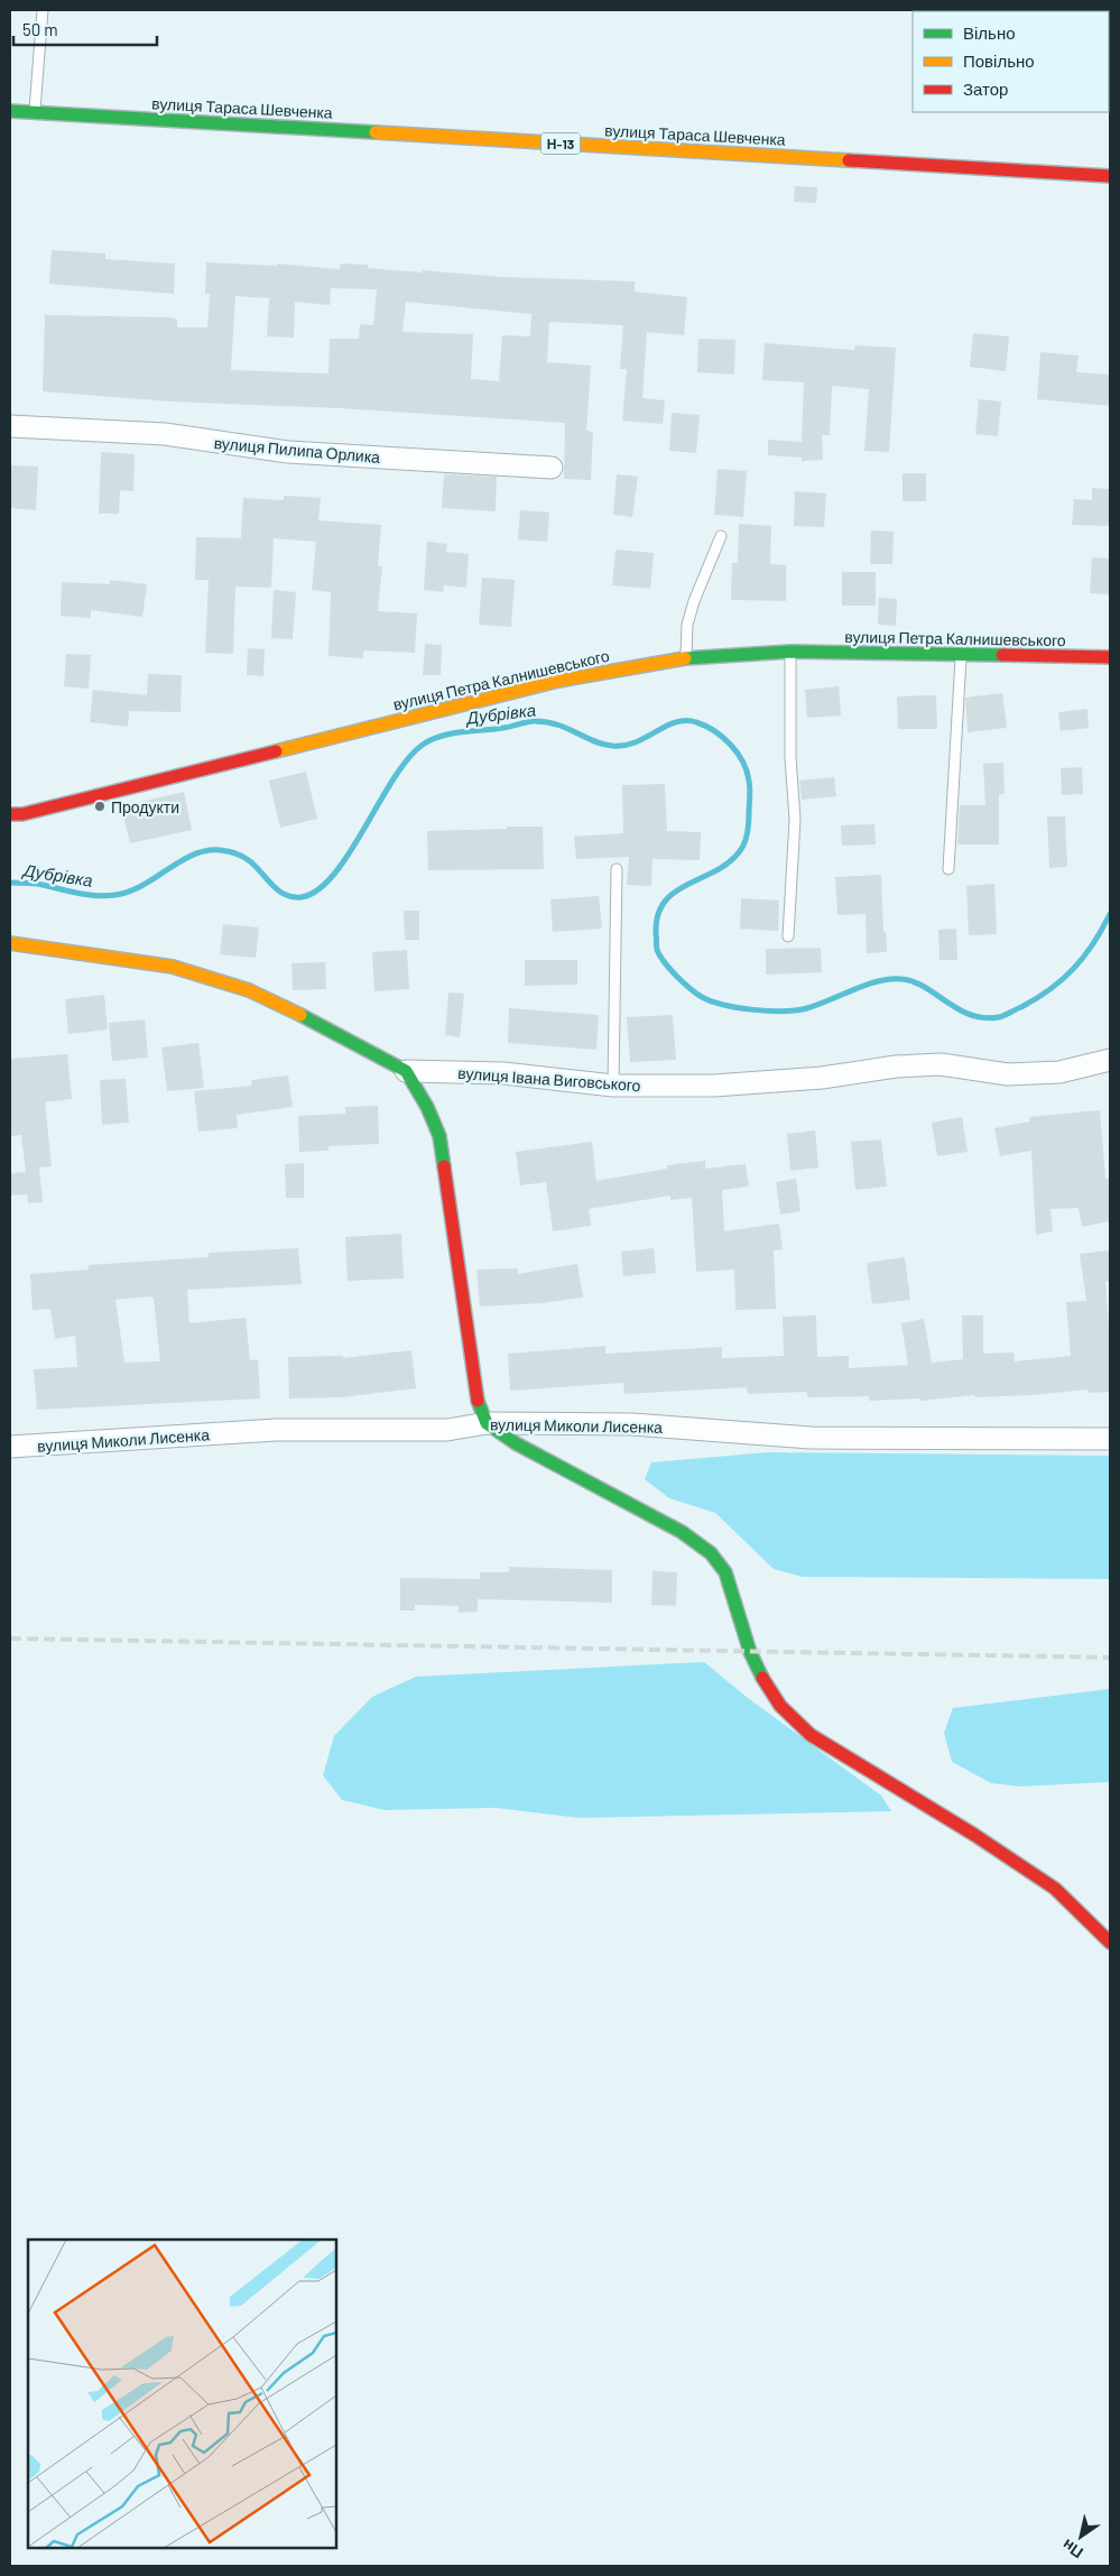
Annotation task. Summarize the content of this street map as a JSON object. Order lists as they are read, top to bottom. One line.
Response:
{"streets":{"main road":["вулиця Тараса Шевченка","Н-13","вулиця Петра Калнишевського","вулиця Івана Виговського"],"street":["вулиця Пилипа Орлика","вулиця Миколи Лисенка"]},"water":["Дубрівка"],"places":["Продукти"],"legend":["Вільно","Повільно","Затор"],"scale_bar":"50 m","north":"bottom left"}
